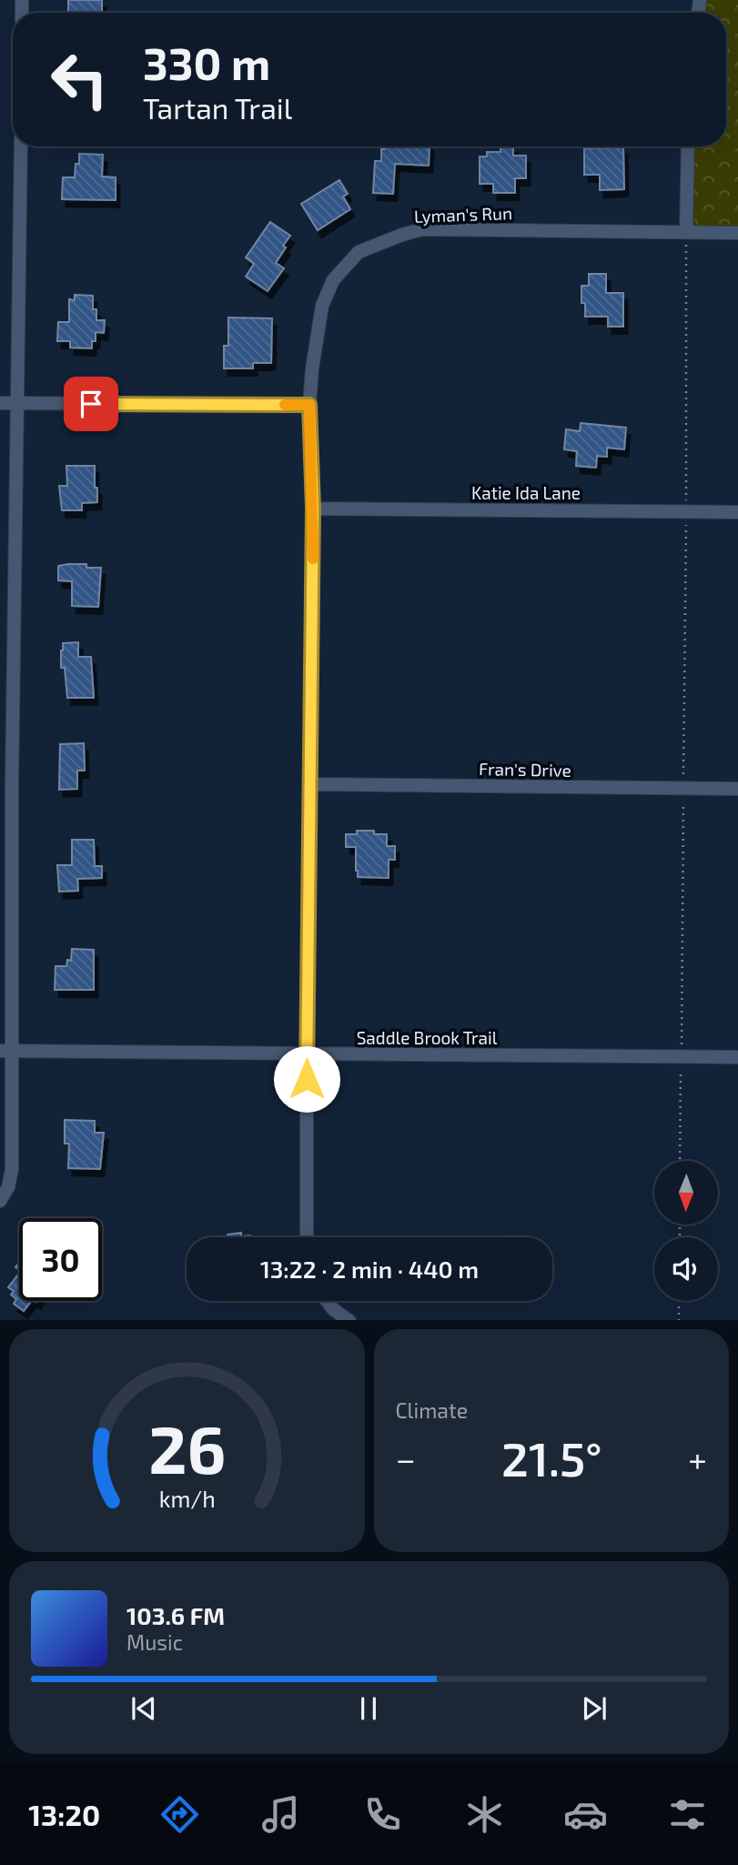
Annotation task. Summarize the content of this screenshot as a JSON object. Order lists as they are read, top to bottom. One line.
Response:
{"streets":{"street":["Lyman's Run","Katie Ida Lane","Fran's Drive","Saddle Brook Trail"]},"crossings":[["Lyman's Run","Katie Ida Lane"],["Lyman's Run","Fran's Drive"],["Lyman's Run","Saddle Brook Trail"]],"north":"bottom","page":{"turn":["330 m","Tartan Trail"],"limit":"30","trip":"13:22 · 2 min · 440 m","tile":"Climate","heat":["−","21.5°","+"],"song":["103.6 FM","Music"],"tabs":"13:20","gauge":["26","km/h"]}}
